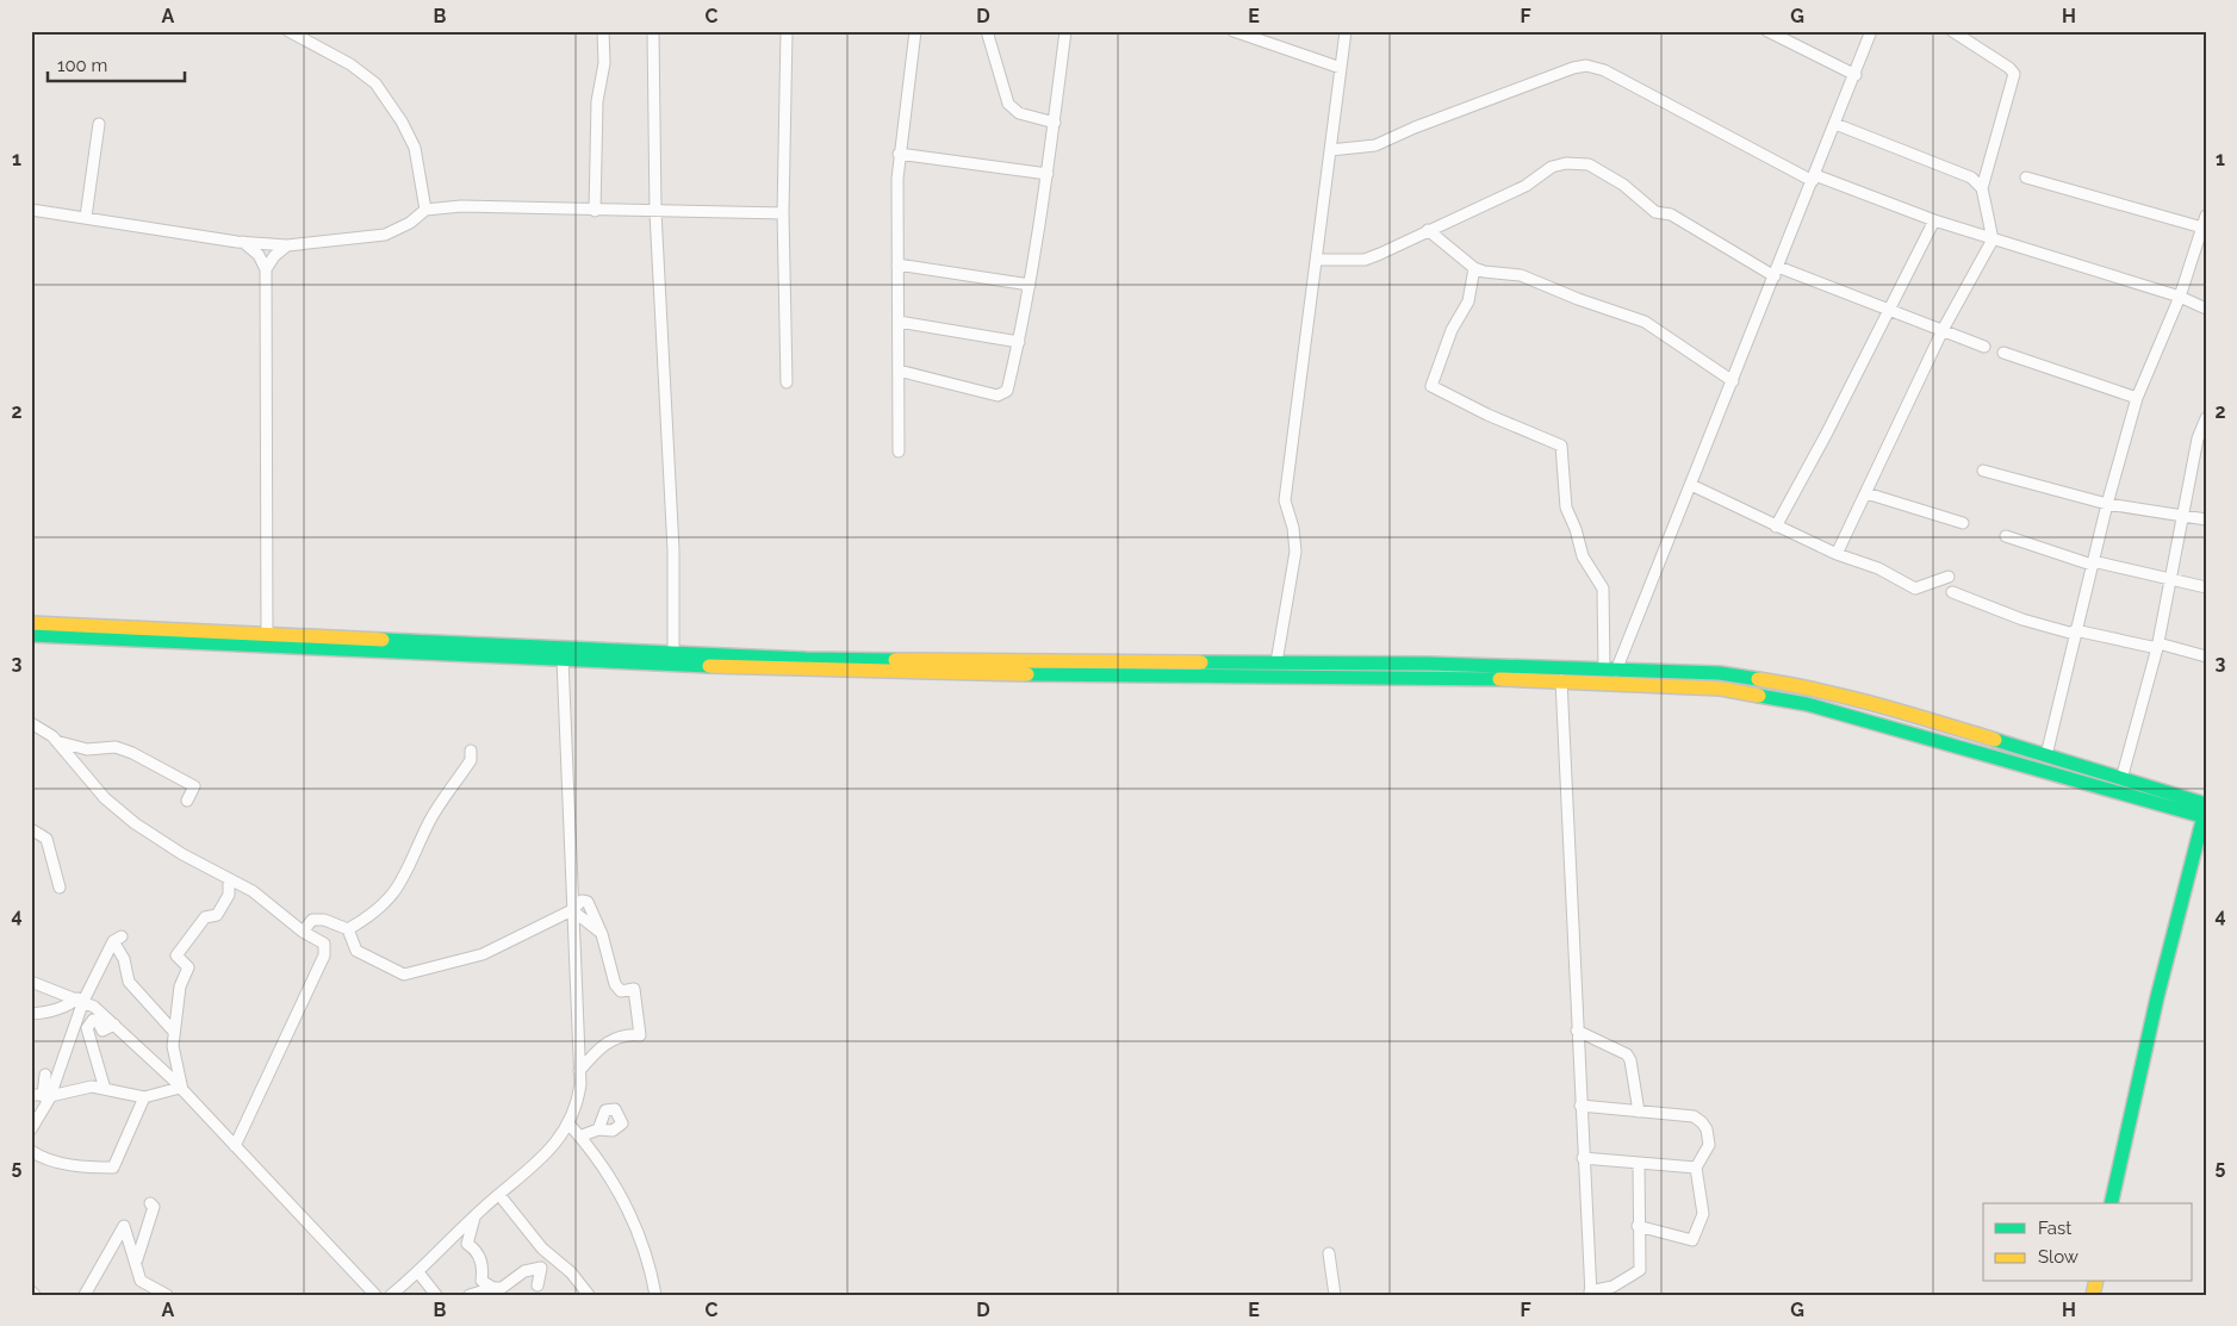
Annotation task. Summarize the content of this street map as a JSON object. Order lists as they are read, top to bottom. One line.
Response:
{"legend":["Fast","Slow"],"scale_bar":"100 m","grid":{"columns":["A","B","C","D","E","F","G","H"],"rows":["1","2","3","4","5"]}}
